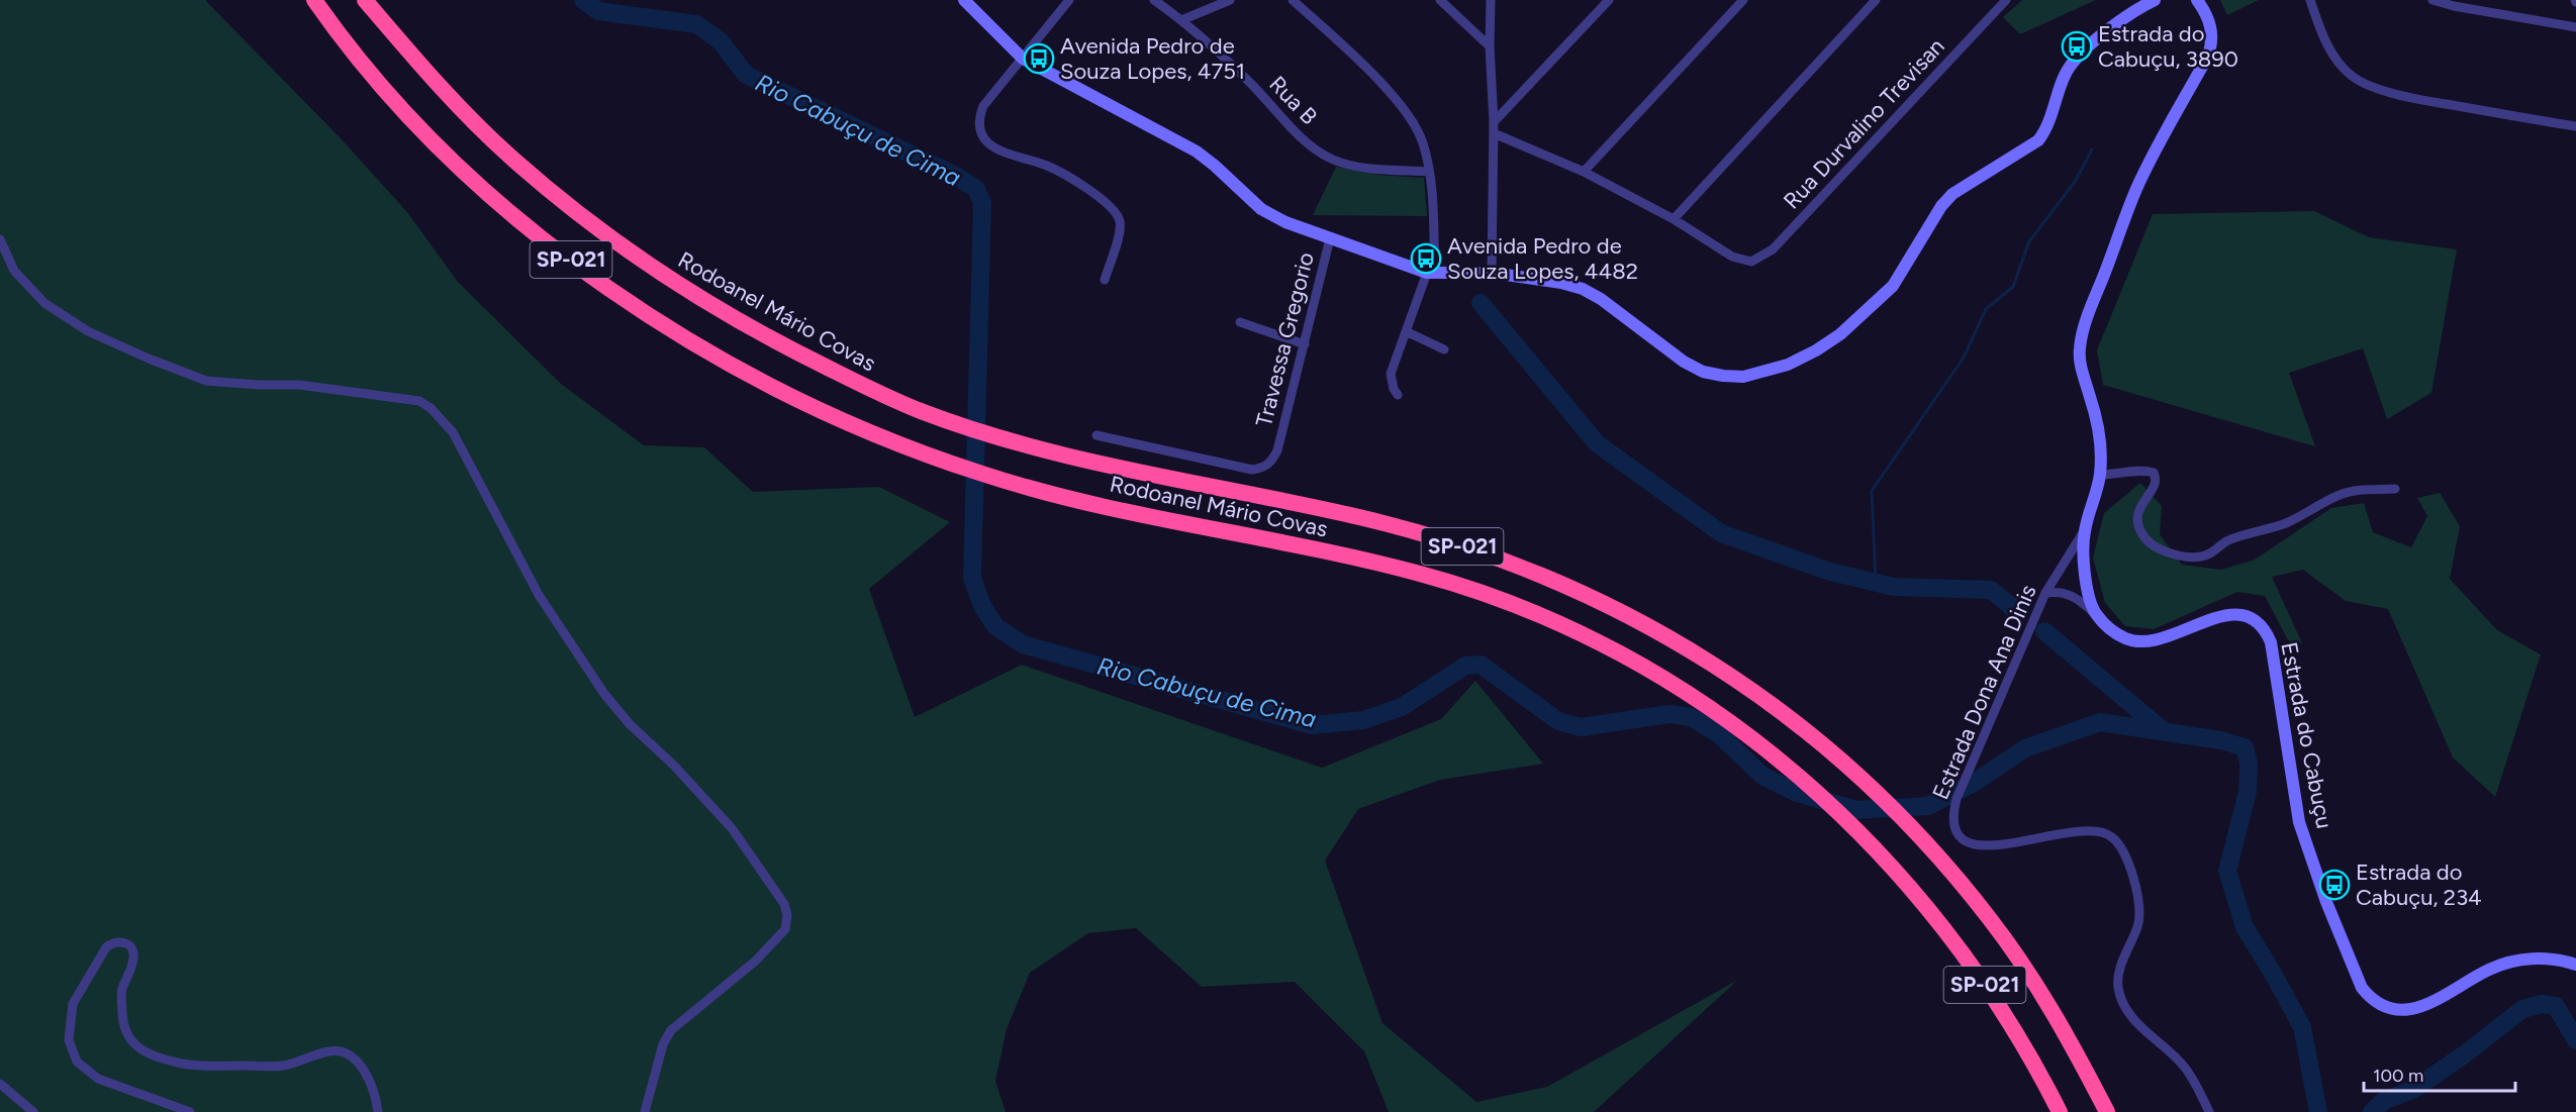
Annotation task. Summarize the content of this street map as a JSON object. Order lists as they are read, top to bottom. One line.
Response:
{"streets":{"highway":["SP-021","Rodoanel Mário Covas"],"main road":["Estrada do Cabuçu"],"street":["Rua B","Rua Durvalino Trevisan","Travessa Gregorio","Estrada Dona Ana Dinis"]},"water":["Rio Cabuçu de Cima"],"places":{"bus stop":["Estrada do Cabuçu, 3890","Avenida Pedro de Souza Lopes, 4751","Avenida Pedro de Souza Lopes, 4482","Estrada do Cabuçu, 234"]},"scale_bar":"100 m"}
